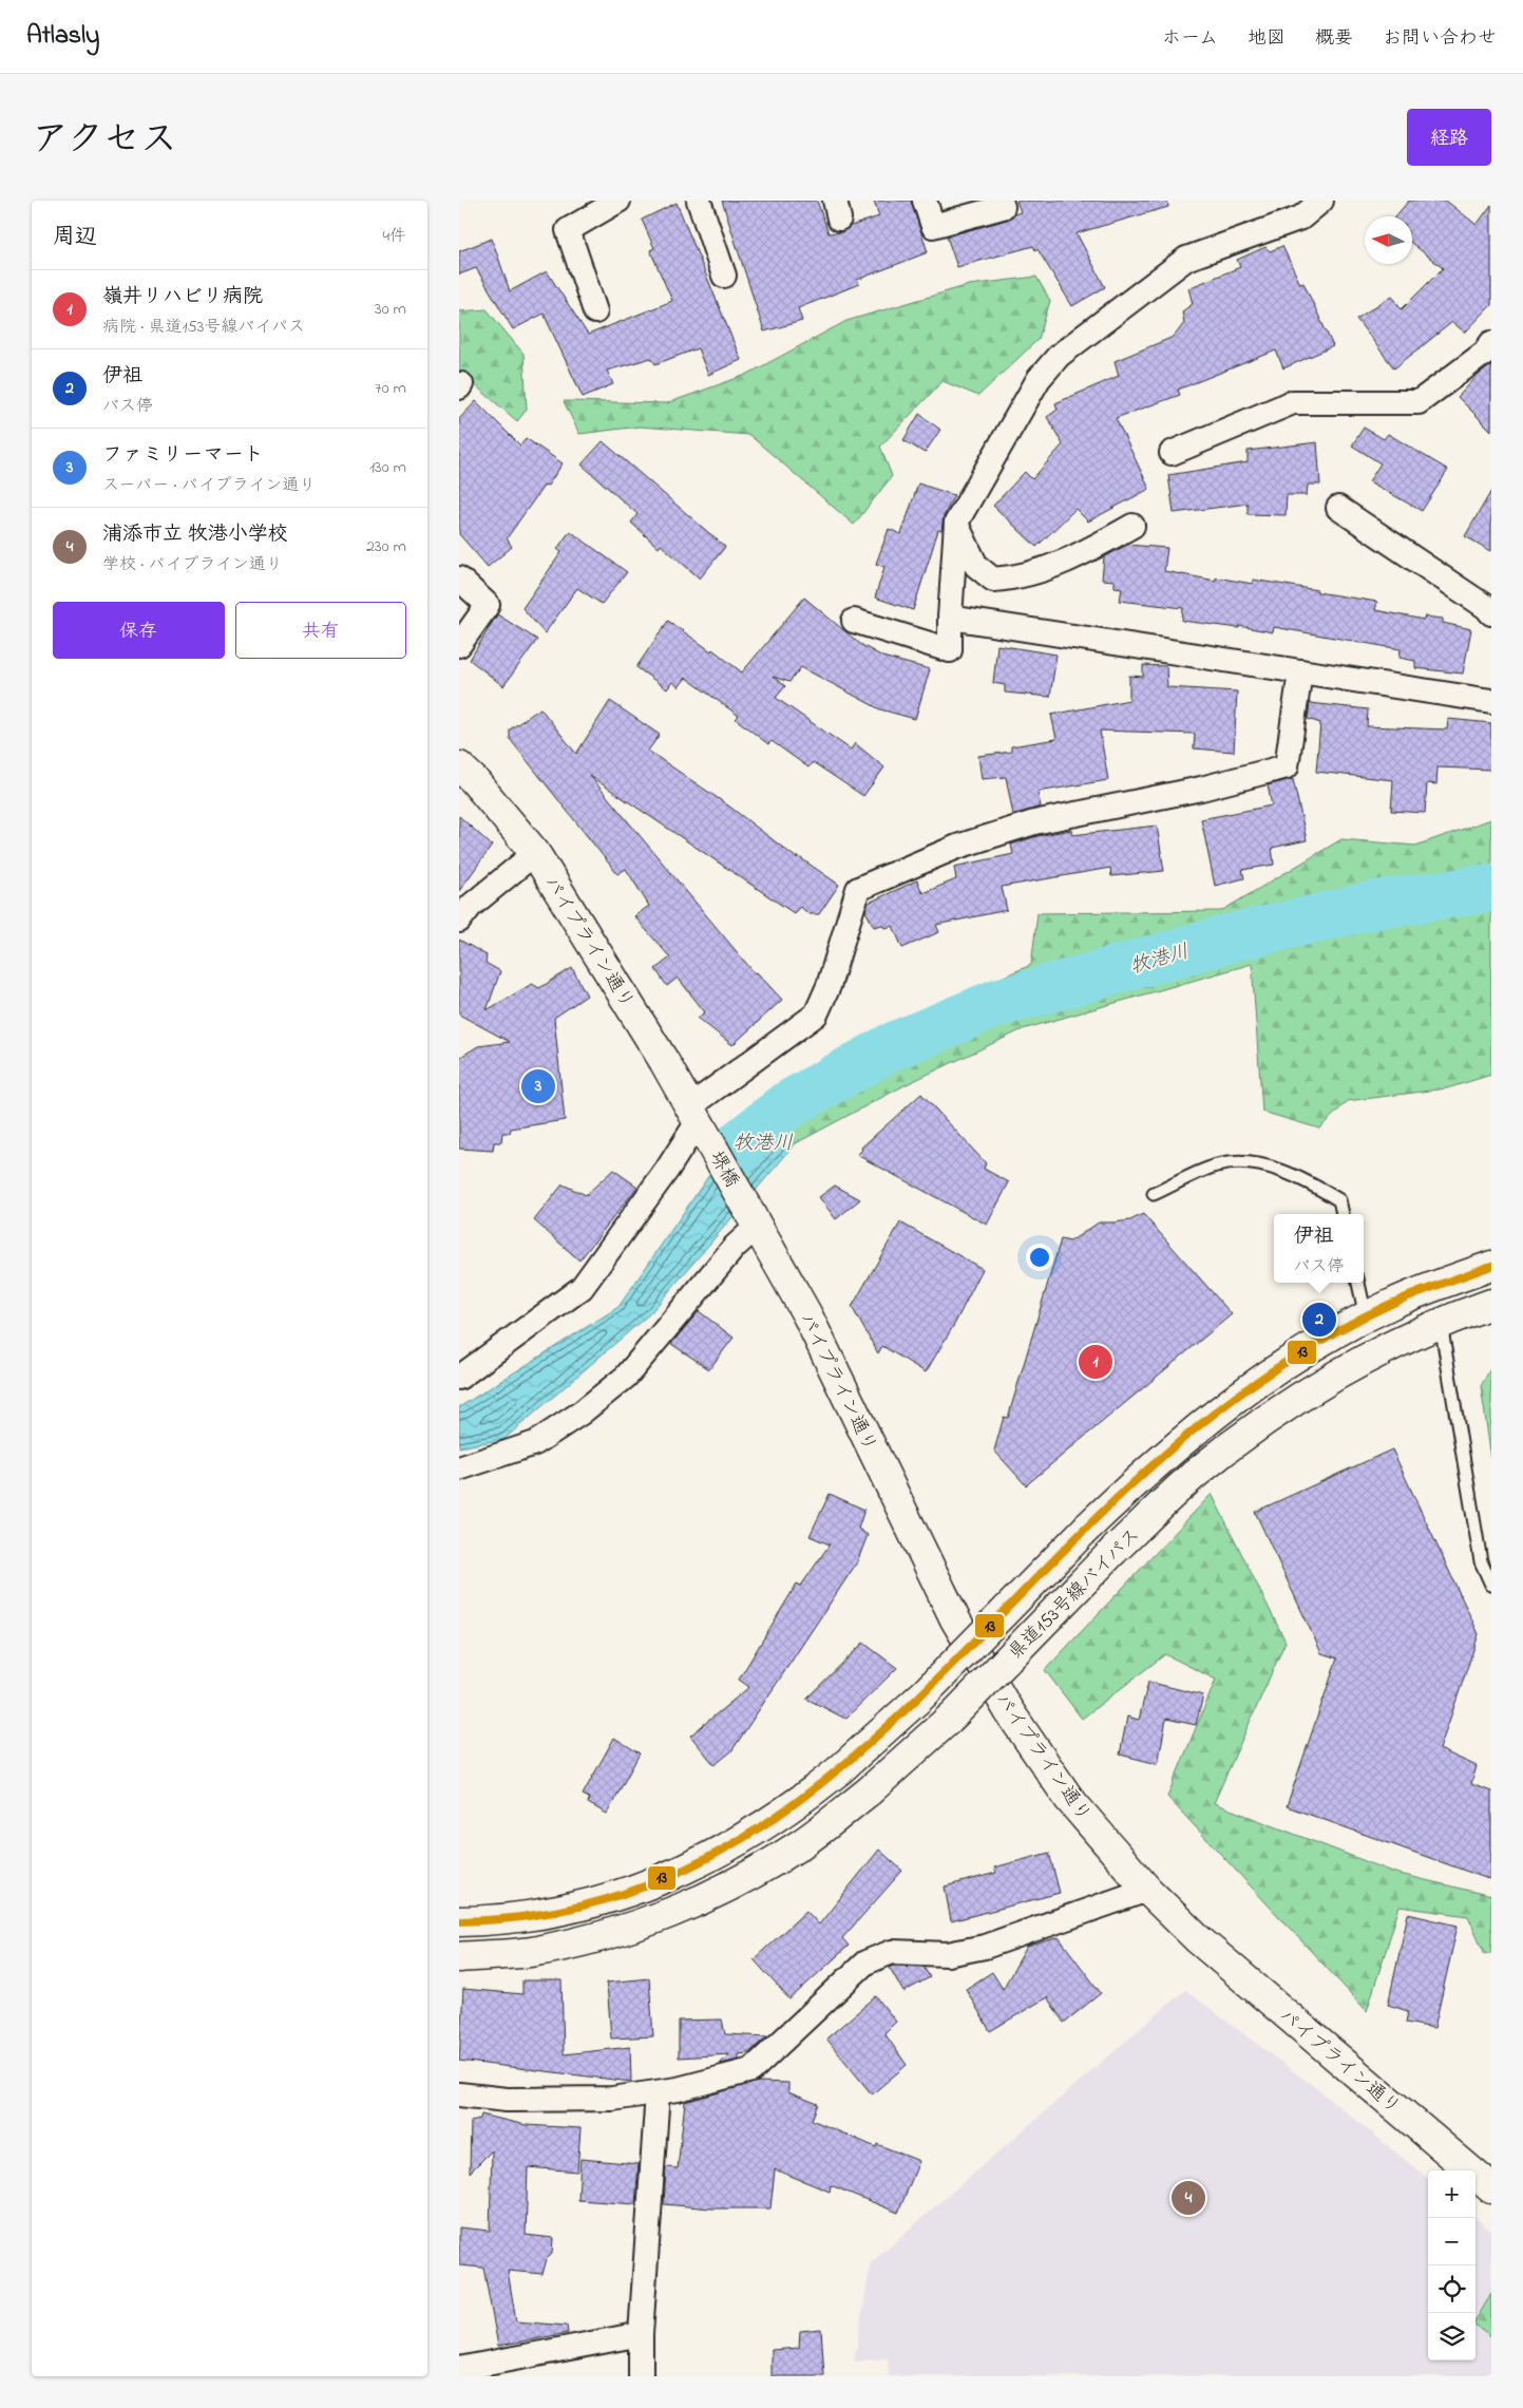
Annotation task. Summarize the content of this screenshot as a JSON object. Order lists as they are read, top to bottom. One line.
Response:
{"streets":{"main road":["パイプライン通り","堺橋","県道153号線バイパス"]},"crossings":[["パイプライン通り","堺橋"]],"water":["牧港川"],"lines":["transit line 13"],"north":"left","page":{"header":"Atlasly","nav":["ホーム","地図","概要","お問い合わせ"],"title":"アクセス","buttons":["経路",["保存","共有"]],"heading":["周辺","4件"],"list":[{"mark":"1","name":"嶺井リハビリ病院","note":"病院 · 県道153号線バイパス","value":"30 m"},{"mark":"2","name":"伊祖","note":"バス停","value":"70 m"},{"mark":"3","name":"ファミリーマート","note":"スーパー · パイプライン通り","value":"130 m"},{"mark":"4","name":"浦添市立 牧港小学校","note":"学校 · パイプライン通り","value":"230 m"}],"pins":["3","2","1","4"],"popup":["伊祖","バス停"],"map_buttons":["+","−"]}}
